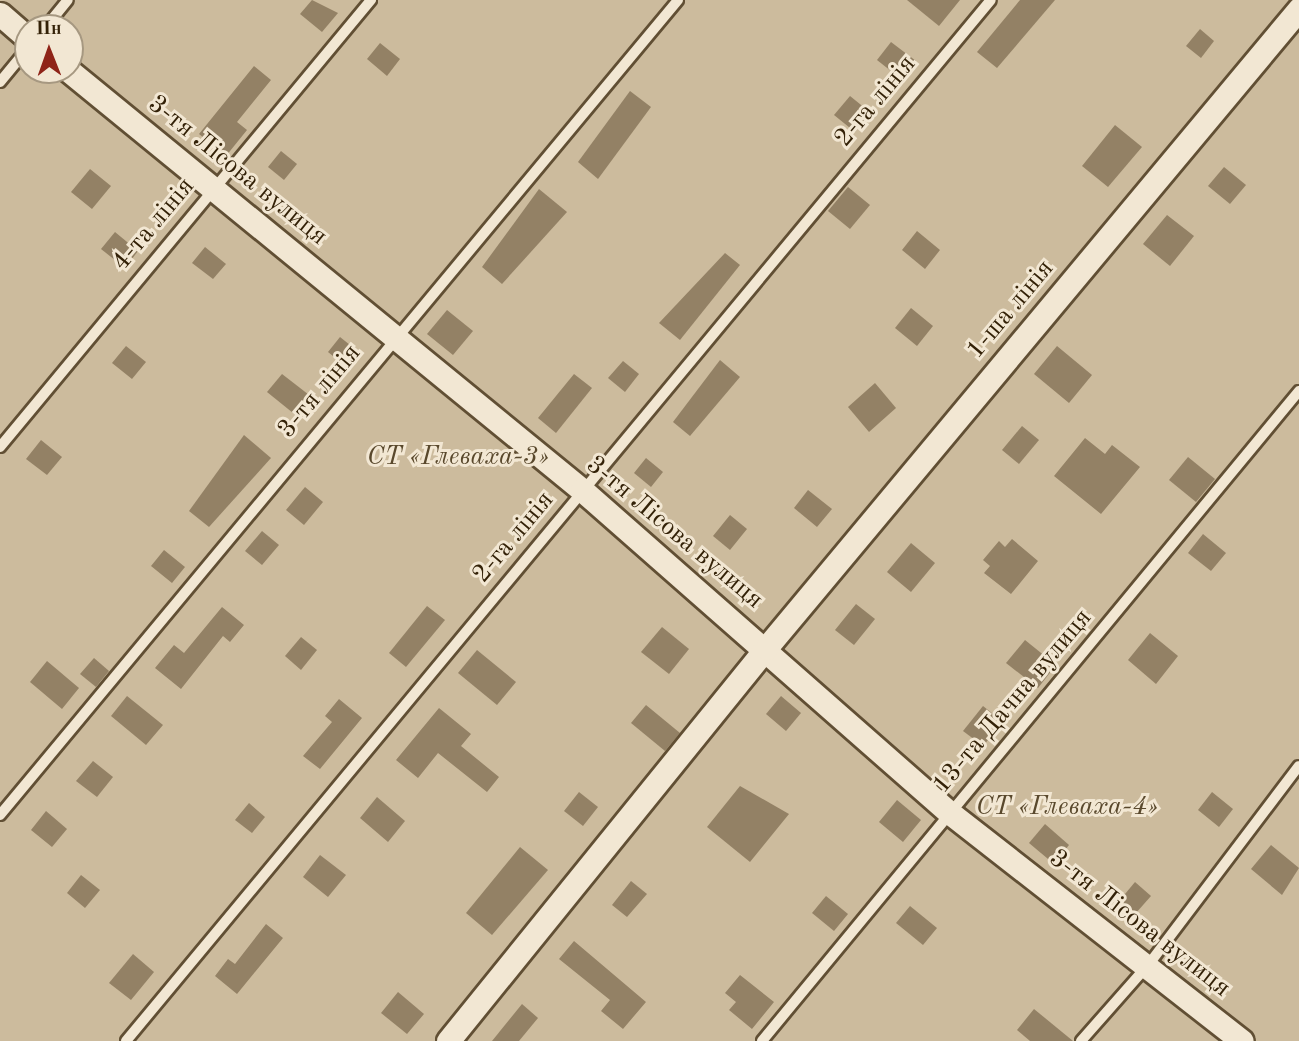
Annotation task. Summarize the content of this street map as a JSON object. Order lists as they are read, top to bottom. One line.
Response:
{"streets":{"street":["3-тя Лісова вулиця","1-ша лінія"],"lane":["2-га лінія","4-та лінія","3-тя лінія","13-та Дачна вулиця"]},"crossings":[["2-га лінія","3-тя Лісова вулиця"],["3-тя Лісова вулиця","4-та лінія"],["3-тя Лісова вулиця","1-ша лінія"],["3-тя Лісова вулиця","3-тя лінія"],["3-тя Лісова вулиця","13-та Дачна вулиця"]],"parks":["СТ «Глеваха-3»","СТ «Глеваха-4»"],"north":"top"}
